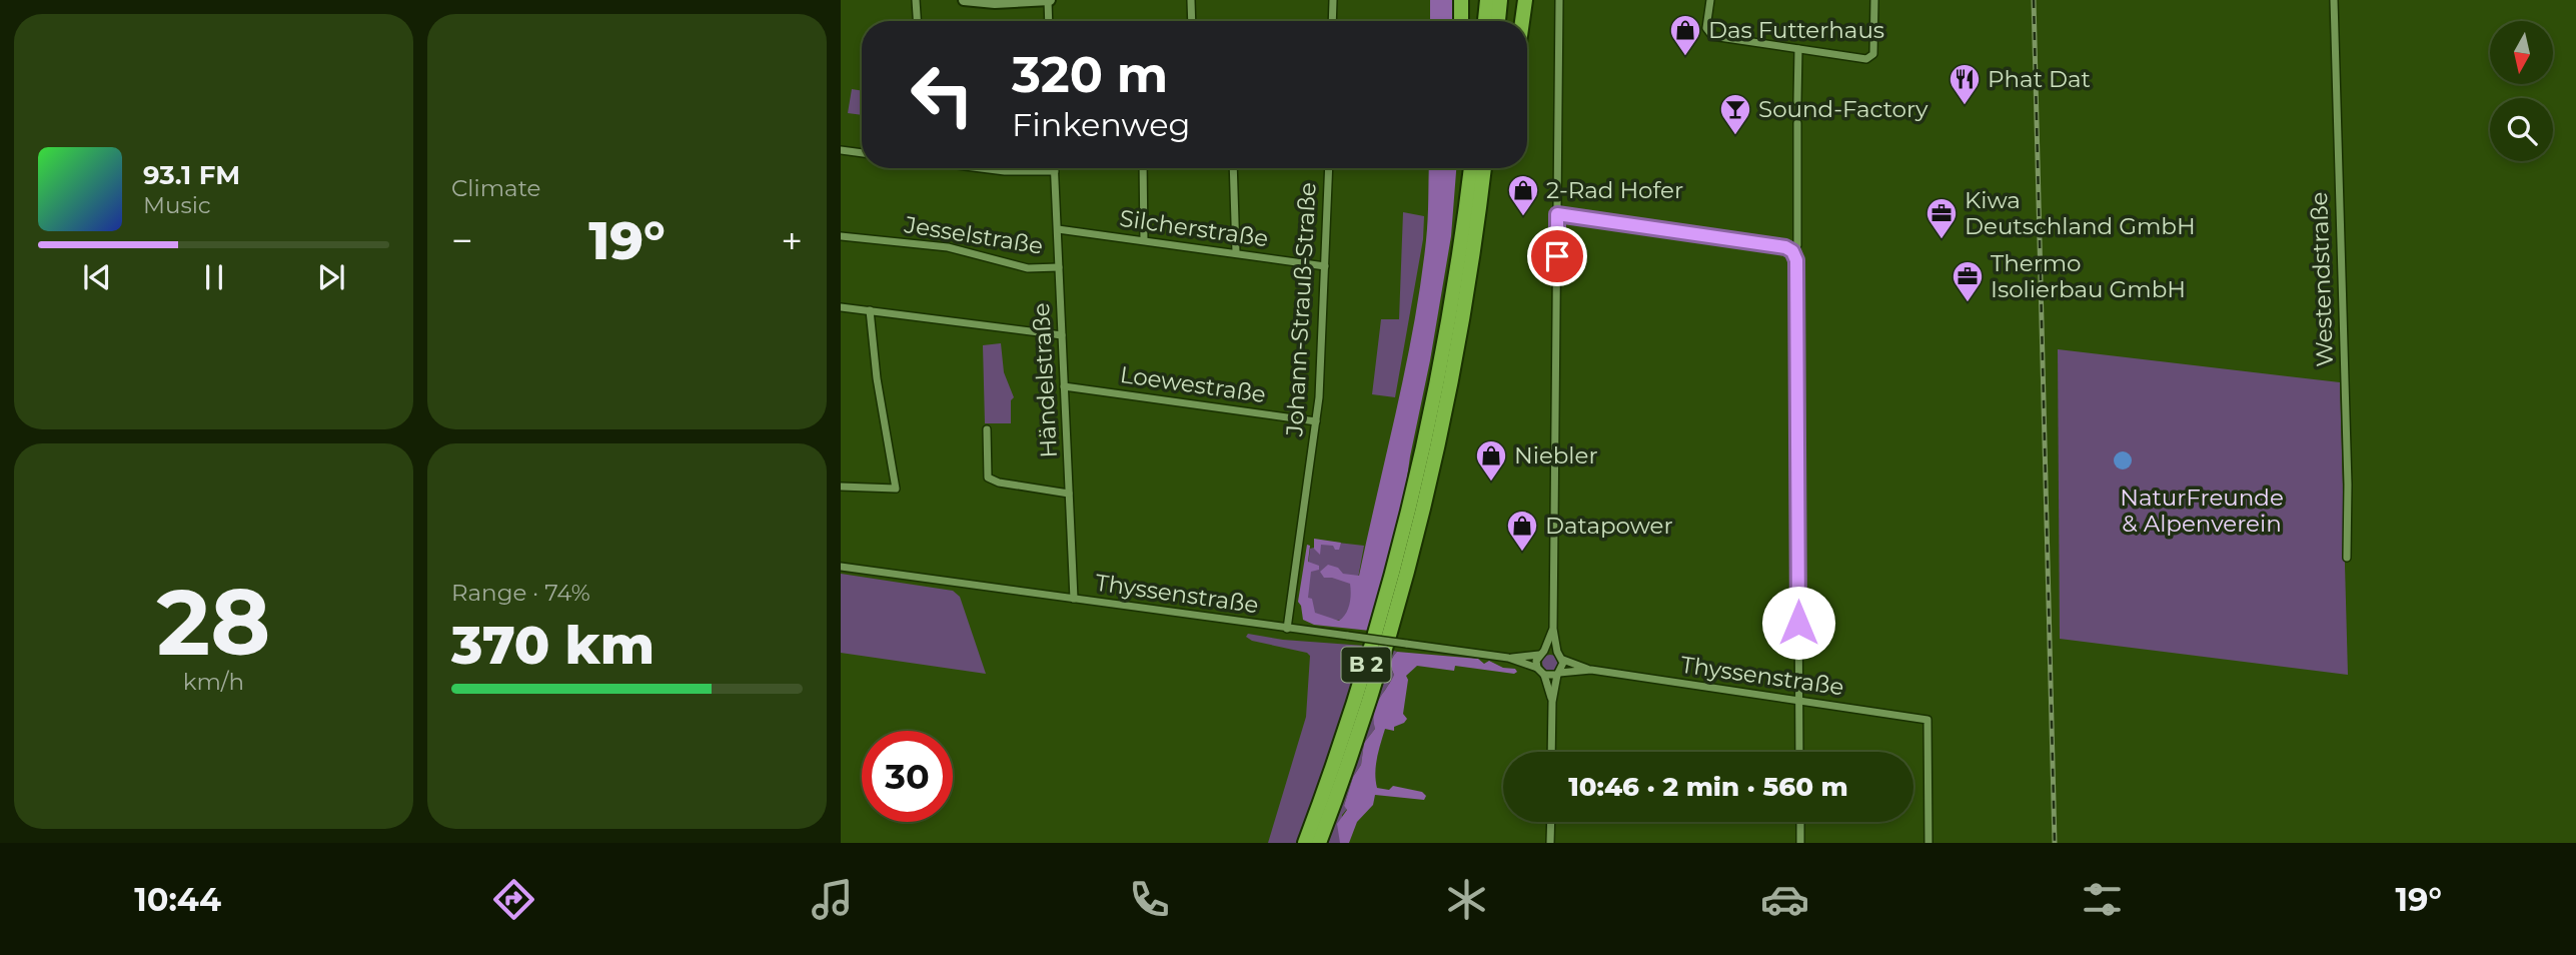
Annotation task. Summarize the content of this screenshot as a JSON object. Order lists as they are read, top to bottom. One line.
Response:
{"streets":{"highway":["B 2"],"street":["Silcherstraße","Jesselstraße","Westendstraße","Johann-Strauß-Straße","Händelstraße","Loewestraße","Thyssenstraße"]},"crossings":[["Silcherstraße","Johann-Strauß-Straße"],["Silcherstraße","Händelstraße"],["Jesselstraße","Händelstraße"],["Johann-Strauß-Straße","Loewestraße"],["Johann-Strauß-Straße","Thyssenstraße"],["Händelstraße","Loewestraße"],["Händelstraße","Thyssenstraße"]],"parks":["NaturFreunde & Alpenverein"],"places":{"shop":["Das Futterhaus","2-Rad Hofer","Niebler","Datapower"],"restaurant":["Phat Dat"],"bar":["Sound-Factory"],"office":["Kiwa Deutschland GmbH","Thermo Isolierbau GmbH"]},"north":"bottom","page":{"tile":["Climate",["28","km/h"],["Range · 74%","370 km"]],"turn":["320 m","Finkenweg"],"song":["93.1 FM","Music"],"heat":["−","19°","+"],"limit":"30","trip":"10:46 · 2 min · 560 m","tabs":["10:44","19°"]}}
